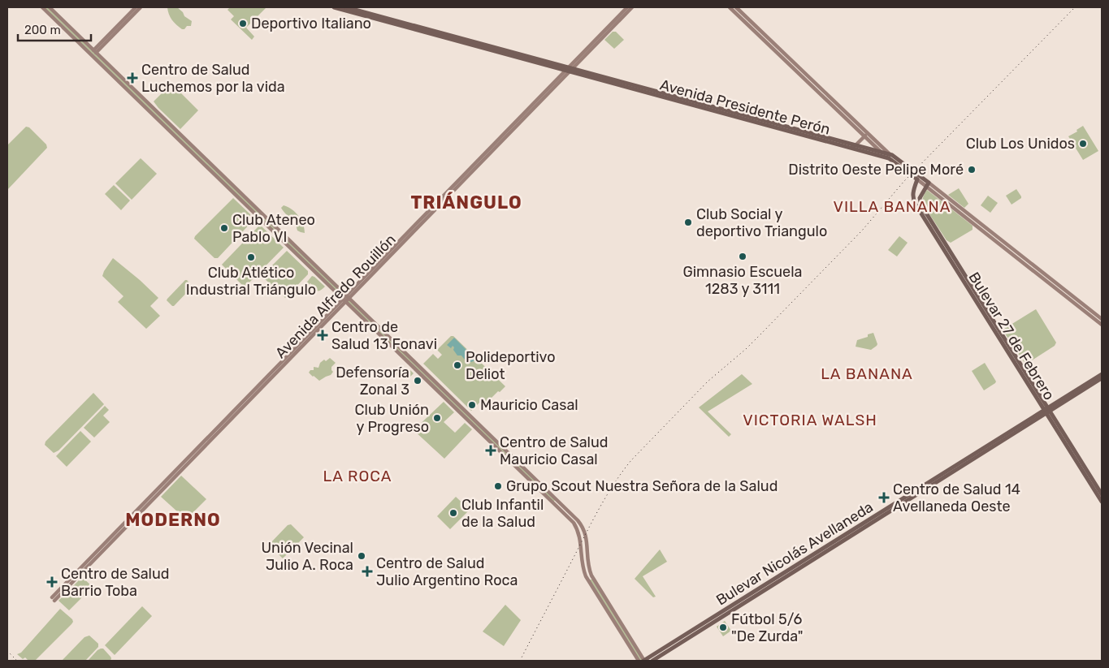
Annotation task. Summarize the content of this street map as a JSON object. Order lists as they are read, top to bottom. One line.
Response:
{"streets":{"main road":["Avenida Presidente Perón","Avenida Alfredo Rouillón","Bulevar 27 de Febrero","Bulevar Nicolás Avellaneda"]},"crossings":[["Avenida Presidente Perón","Avenida Alfredo Rouillón"],["Avenida Presidente Perón","Bulevar 27 de Febrero"],["Bulevar 27 de Febrero","Bulevar Nicolás Avellaneda"]],"districts":["TRIÁNGULO","VILLA BANANA","LA BANANA","VICTORIA WALSH","LA ROCA","MODERNO"],"places":{"other":["Deportivo Italiano","Club Los Unidos","Distrito Oeste Pelipe Moré","Club Social y deportivo Triangulo","Club Ateneo Pablo VI","Gimnasio Escuela 1283 y 3111","Club Atlético Industrial Triángulo","Polideportivo Deliot","Defensoría Zonal 3","Mauricio Casal","Club Unión y Progreso","Grupo Scout Nuestra Señora de la Salud","Club Infantil de la Salud","Unión Vecinal Julio A. Roca","Fútbol 5/6 \"De Zurda\""],"health":["Centro de Salud Luchemos por la vida","Centro de Salud 13 Fonavi","Centro de Salud Mauricio Casal","Centro de Salud 14 Avellaneda Oeste","Centro de Salud Julio Argentino Roca","Centro de Salud Barrio Toba"]},"scale_bar":"200 m"}
